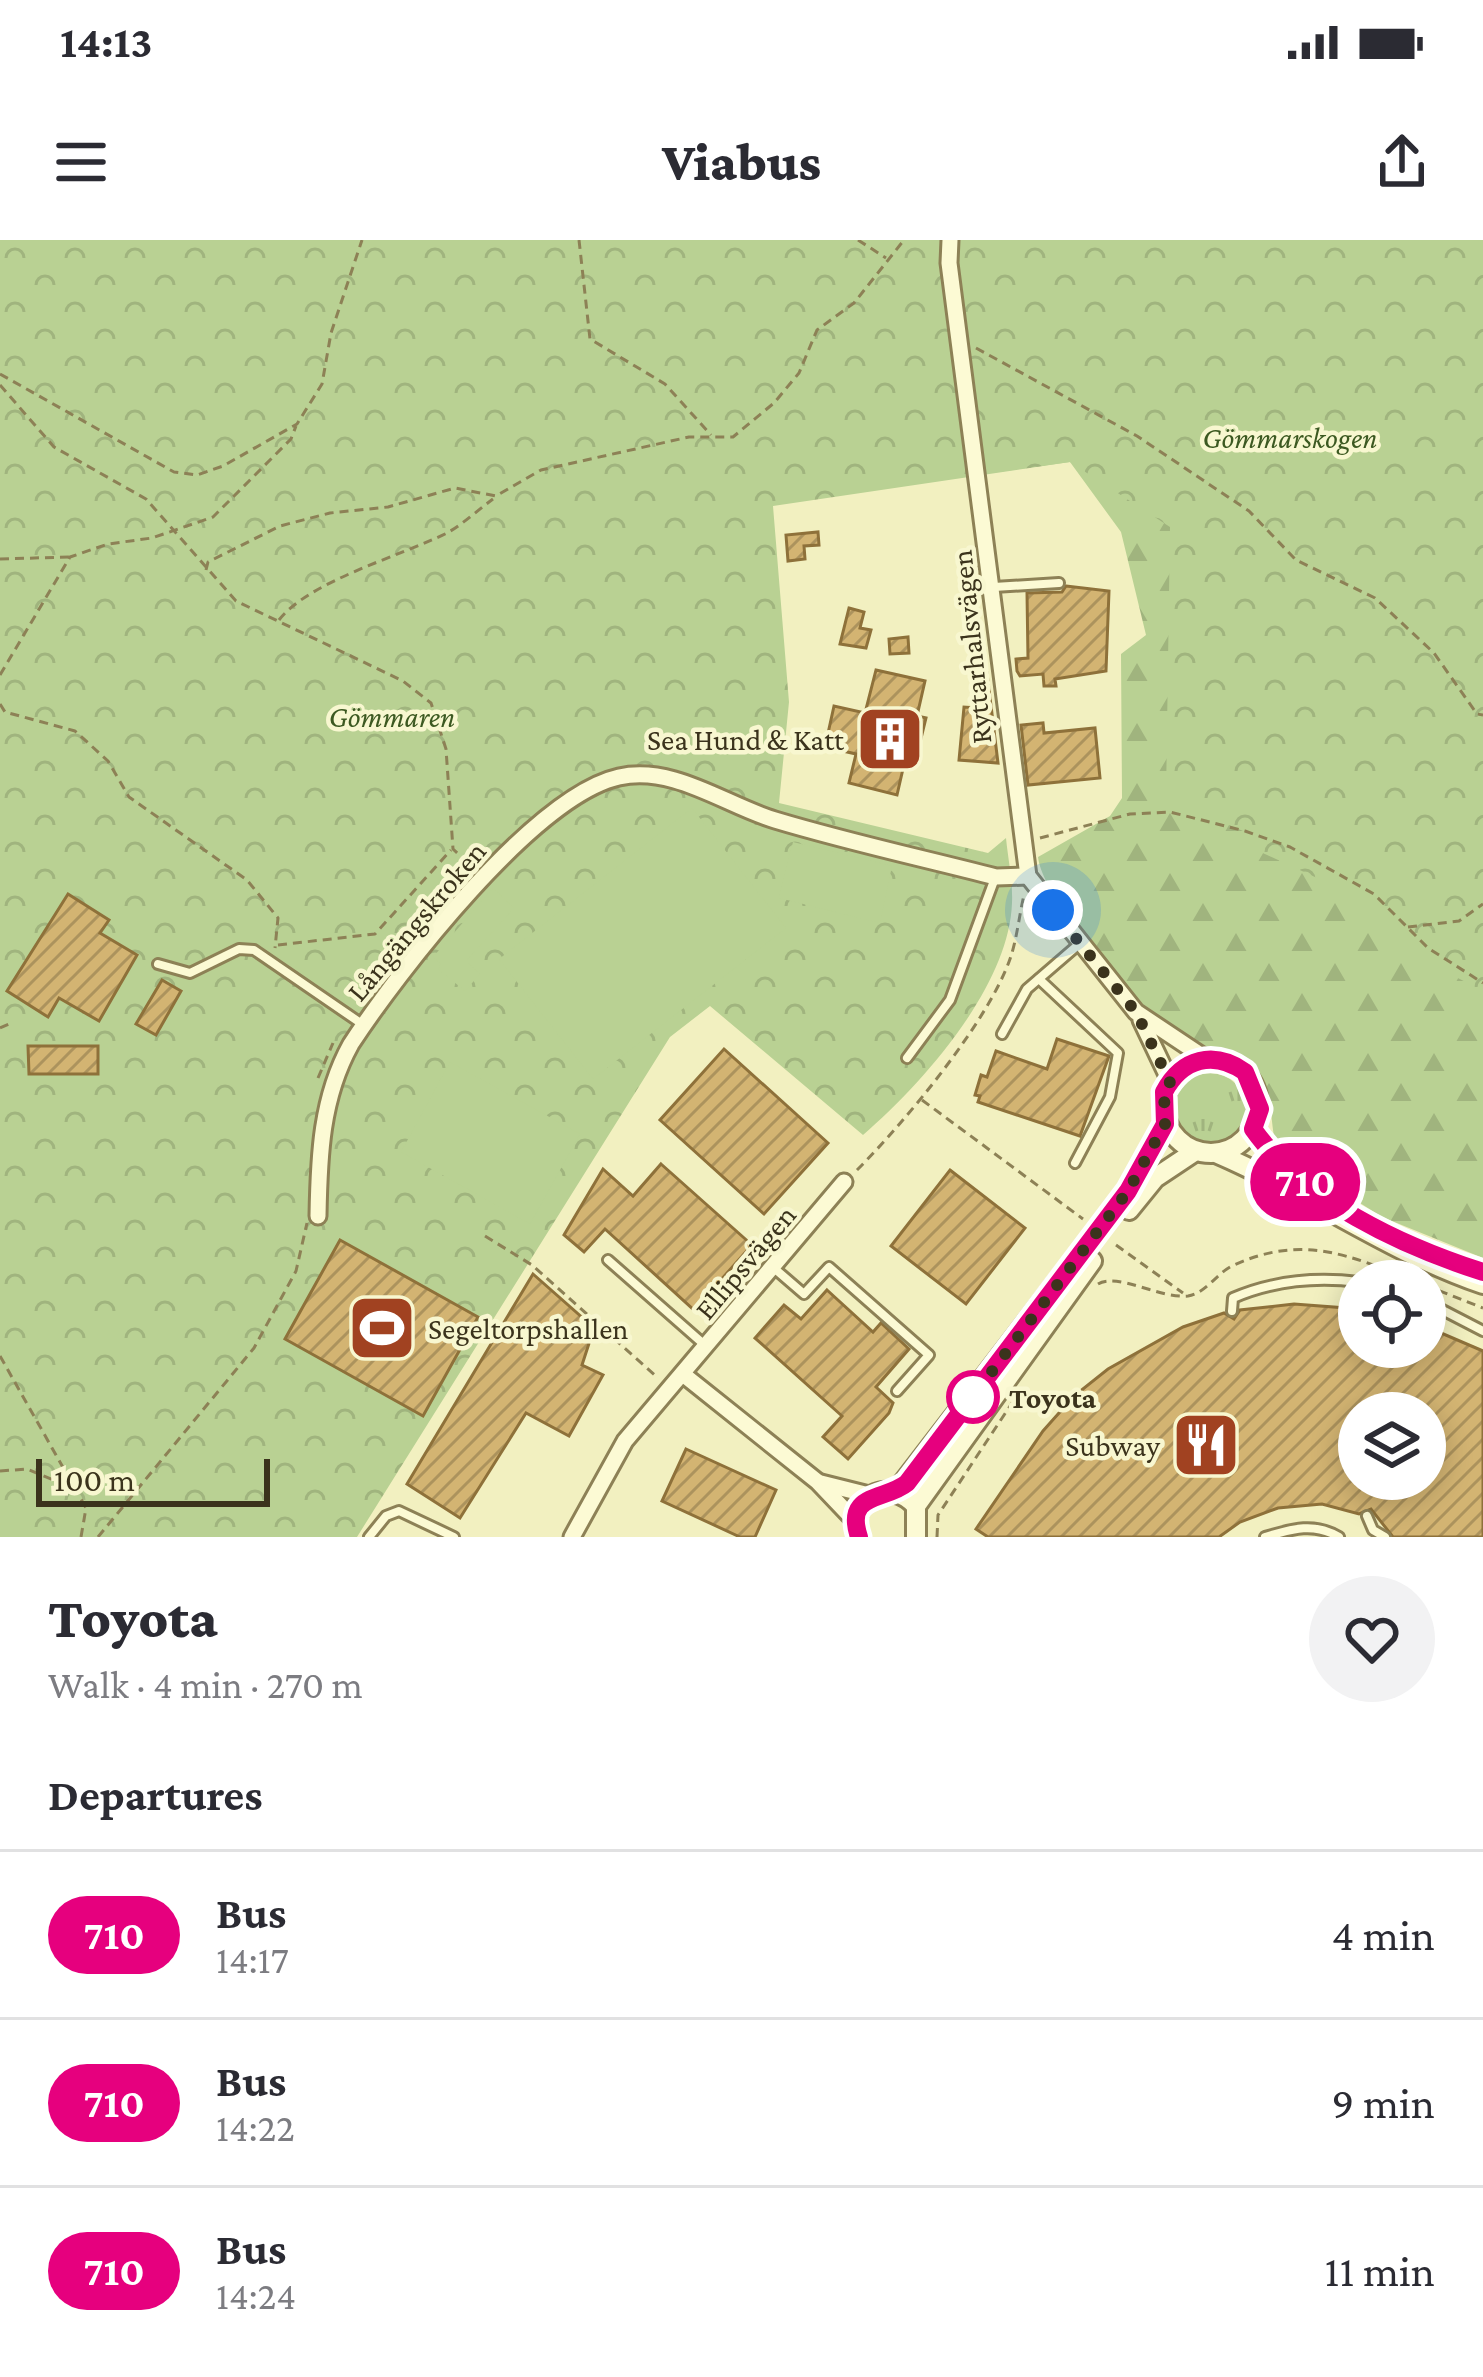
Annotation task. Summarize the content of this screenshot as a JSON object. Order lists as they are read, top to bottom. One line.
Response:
{"streets":{"street":["Ryttarhalsvägen","Långängskroken","Ellipsvägen"]},"crossings":[["Ryttarhalsvägen","Långängskroken"]],"parks":["Gömmarskogen","Gömmaren"],"places":{"building":["Sea Hund & Katt"],"sports":["Segeltorpshallen"],"other":["Toyota"],"restaurant":["Subway"]},"lines":["bus line 710"],"scale_bar":"100 m","page":{"status":"14:13","header":"Viabus","on_map":"710","scale":"100 m","heading":[["Toyota","Walk · 4 min · 270 m"],"Departures"],"list":[{"mark":"710","name":"Bus","note":"14:17","value":"4 min"},{"mark":"710","name":"Bus","note":"14:22","value":"9 min"},{"mark":"710","name":"Bus","note":"14:24","value":"11 min"}]}}
